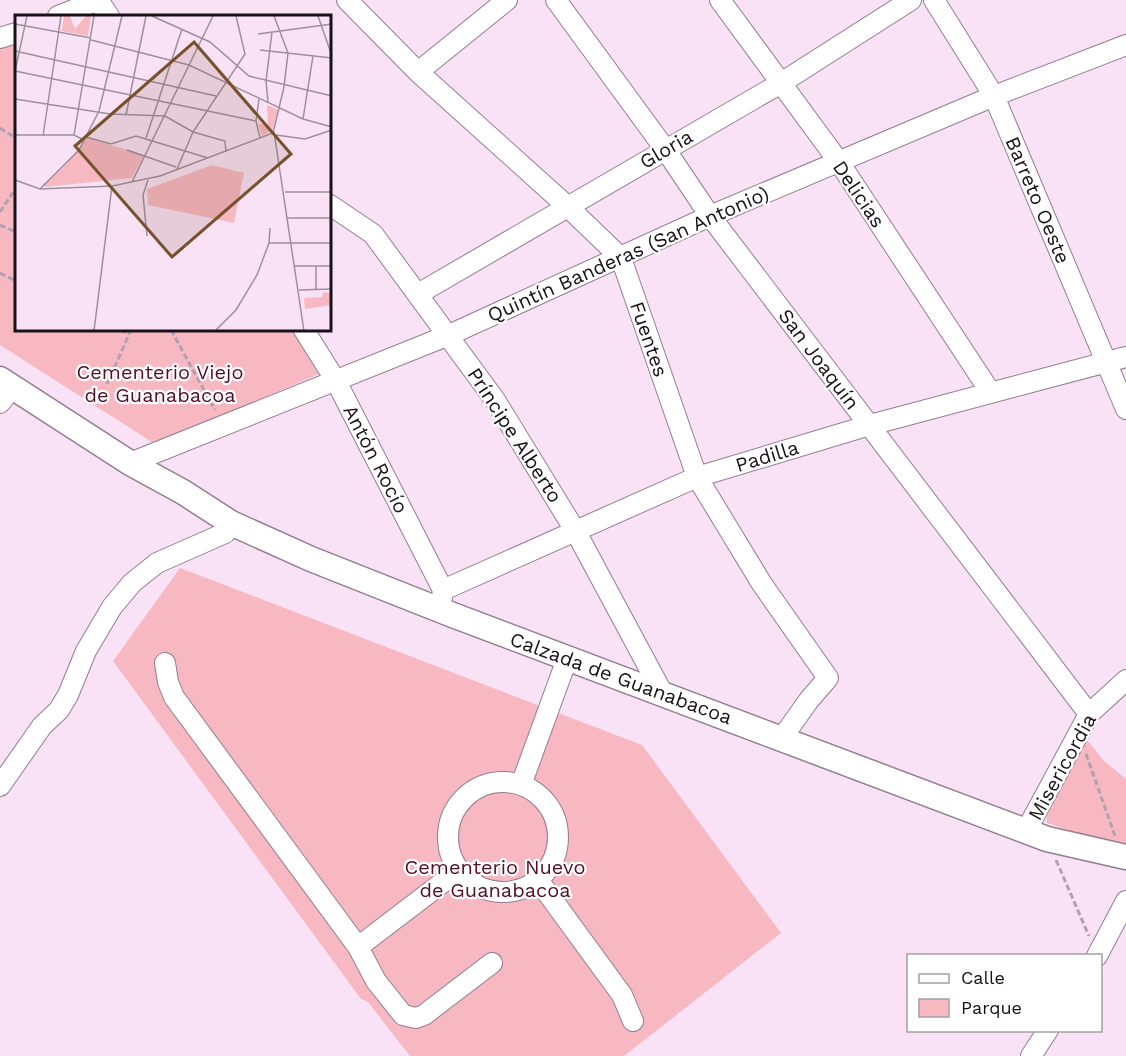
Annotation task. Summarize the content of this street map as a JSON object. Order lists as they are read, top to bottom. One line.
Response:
{"streets":{"main road":["Calzada de Guanabacoa"],"street":["Gloria","Delicias","Barreto Oeste","Quintín Banderas (San Antonio)","Fuentes","San Joaquín","Príncipe Alberto","Padilla","Antón Rocío","Misericordia"]},"crossings":[["Gloria","Delicias"],["Gloria","Fuentes"],["Gloria","San Joaquín"],["Gloria","Príncipe Alberto"],["Delicias","Quintín Banderas (San Antonio)"],["Delicias","Padilla"],["Barreto Oeste","Quintín Banderas (San Antonio)"],["Barreto Oeste","Padilla"],["Quintín Banderas (San Antonio)","Fuentes"],["Quintín Banderas (San Antonio)","San Joaquín"],["Quintín Banderas (San Antonio)","Príncipe Alberto"],["Quintín Banderas (San Antonio)","Antón Rocío"],["Quintín Banderas (San Antonio)","Calzada de Guanabacoa"],["Fuentes","Padilla"],["Fuentes","Calzada de Guanabacoa"],["San Joaquín","Padilla"],["San Joaquín","Misericordia"],["Príncipe Alberto","Padilla"],["Príncipe Alberto","Calzada de Guanabacoa"],["Padilla","Antón Rocío"],["Padilla","Calzada de Guanabacoa"],["Antón Rocío","Calzada de Guanabacoa"],["Calzada de Guanabacoa","Misericordia"]],"parks":["Cementerio Viejo de Guanabacoa","Cementerio Nuevo de Guanabacoa"],"legend":["Calle","Parque"]}
